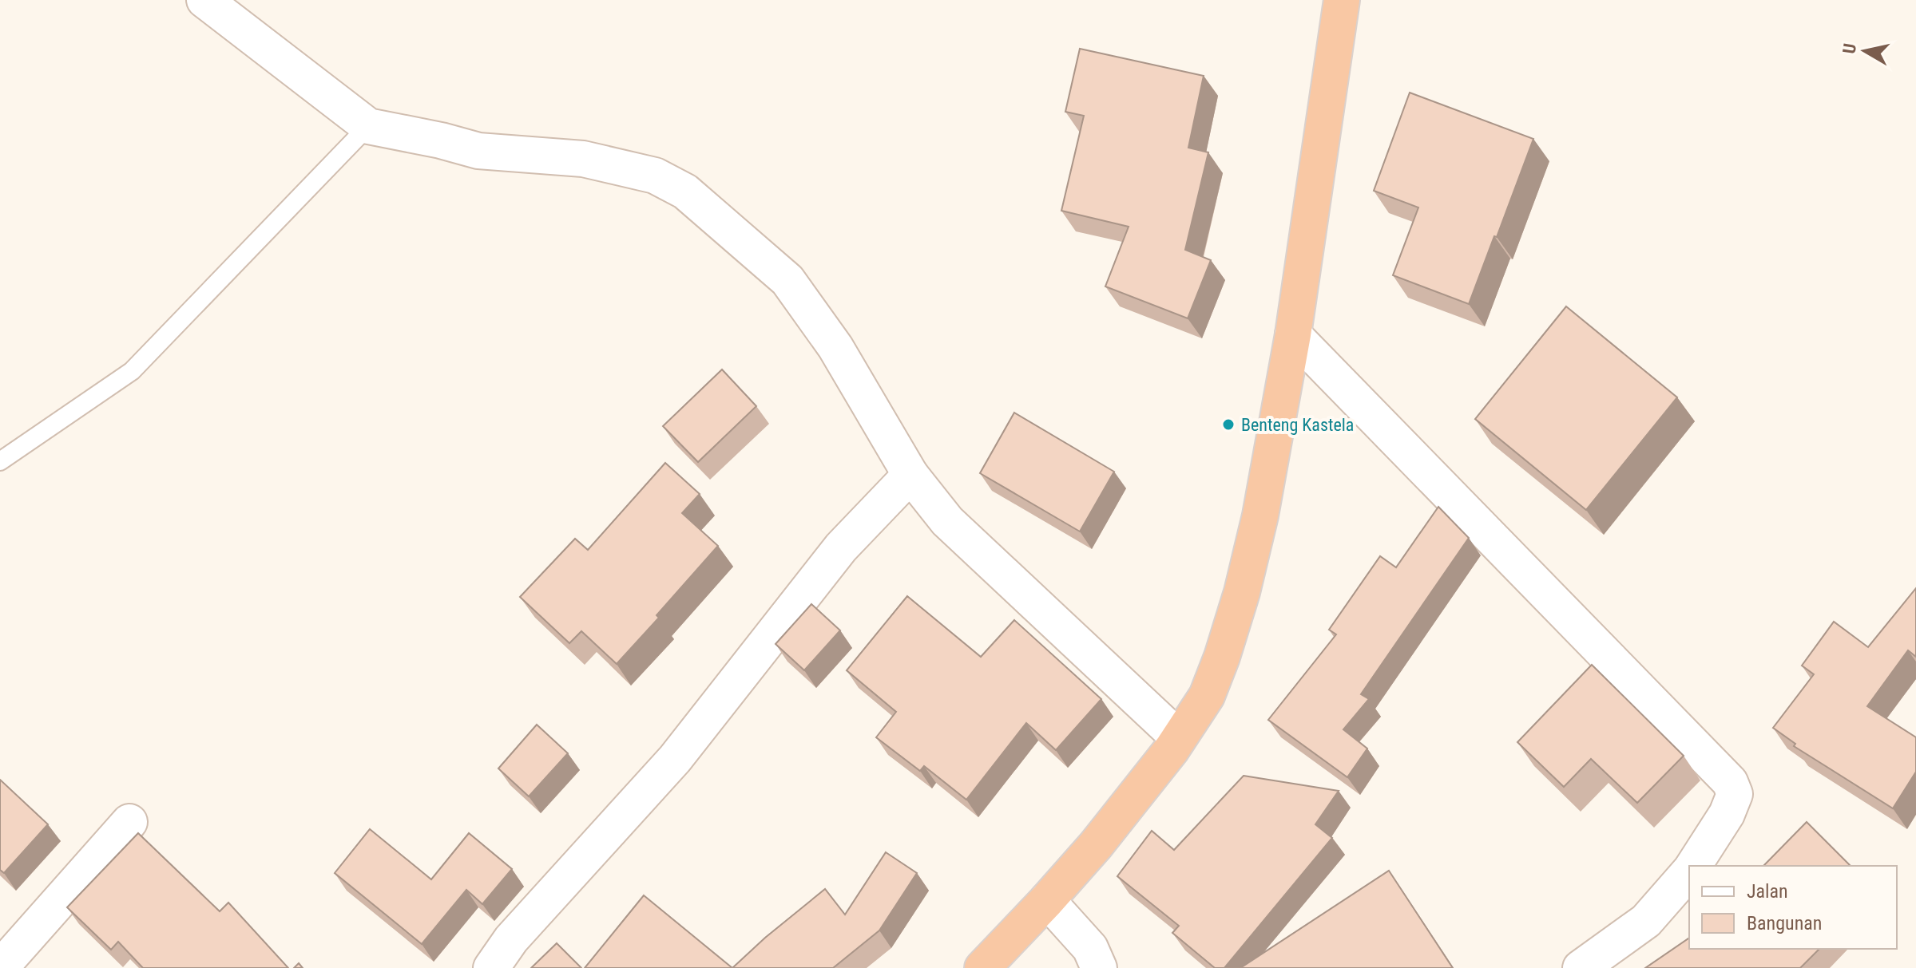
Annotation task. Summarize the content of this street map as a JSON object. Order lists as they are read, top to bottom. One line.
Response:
{"places":["Benteng Kastela"],"legend":["Jalan","Bangunan"],"north":"left"}
